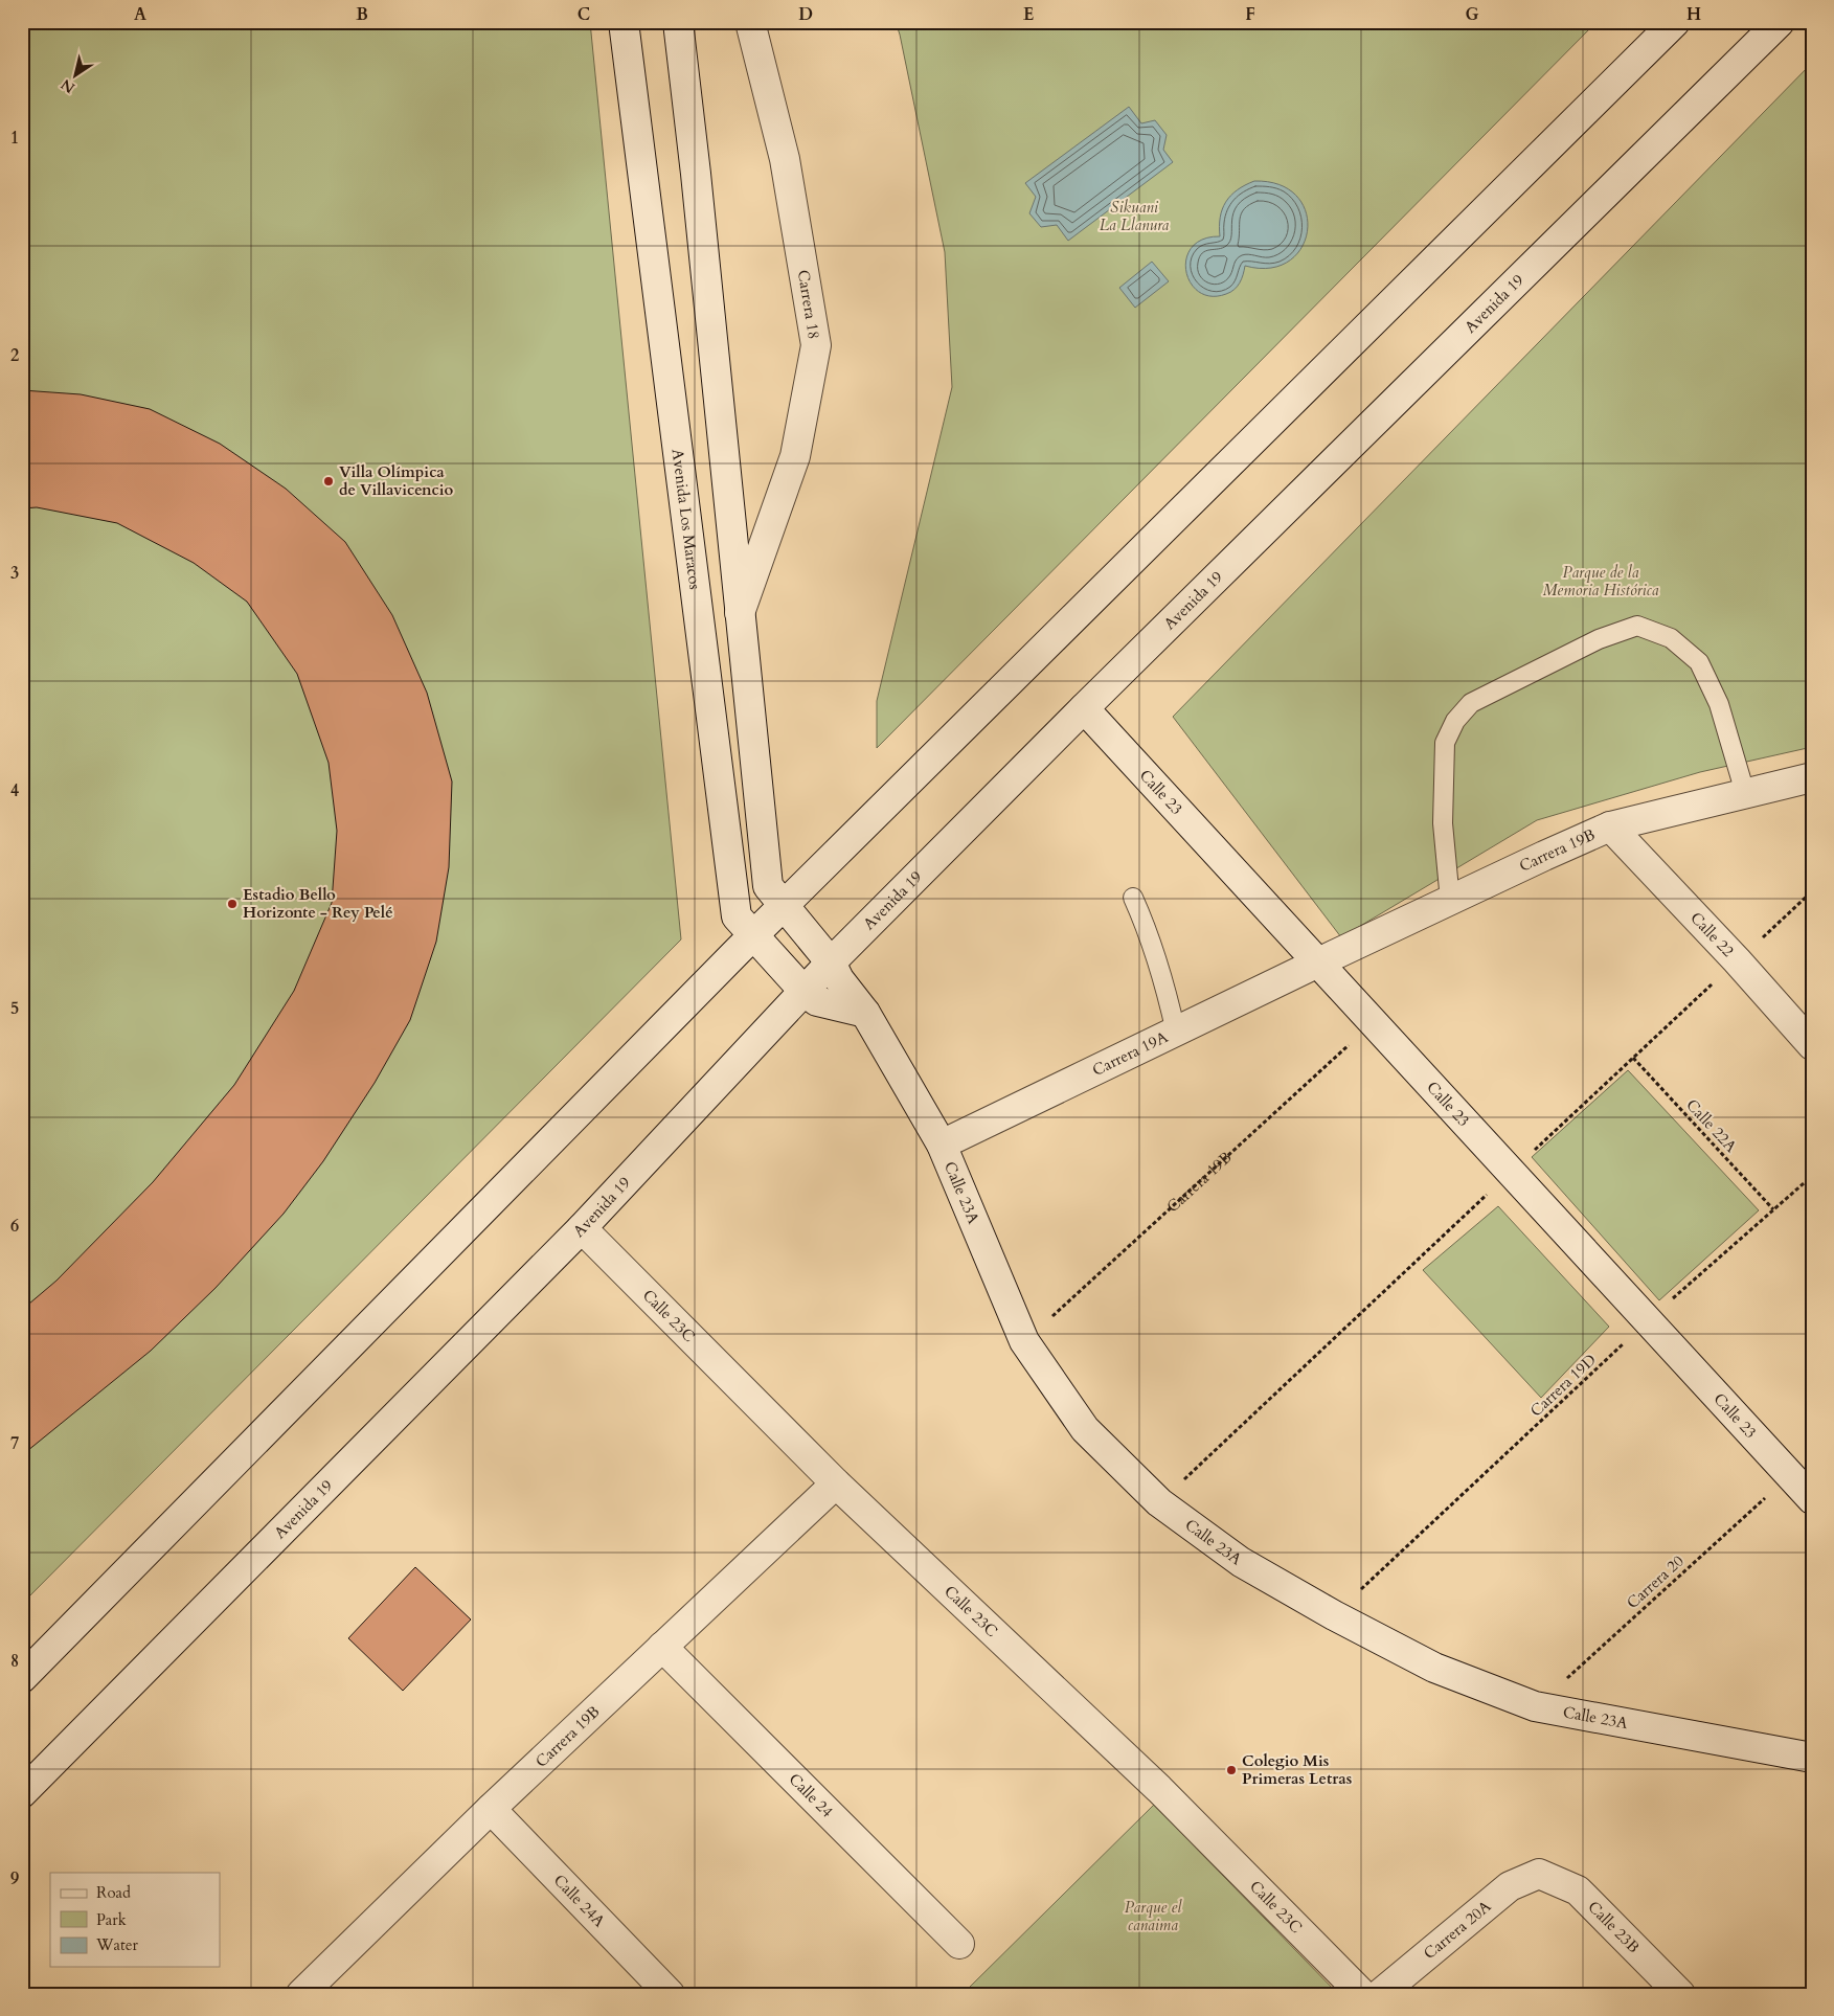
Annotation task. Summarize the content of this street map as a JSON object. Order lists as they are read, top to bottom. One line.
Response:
{"streets":{"street":["Avenida 19","Carrera 18","Avenida Los Maracos","Calle 23","Carrera 19B","Calle 22","Carrera 19A","Calle 23A","Calle 23C","Calle 24","Calle 24A","Calle 23B","Carrera 20A"],"path":["Calle 22A","Carrera 19D","Carrera 20"]},"crossings":[["Avenida 19","Avenida Los Maracos"],["Avenida 19","Calle 23"],["Avenida 19","Calle 23A"],["Avenida 19","Calle 23C"],["Calle 23","Carrera 19B"],["Calle 23","Carrera 19A"],["Calle 23","Carrera 19D"],["Calle 23","Carrera 20"],["Carrera 19B","Calle 22"],["Carrera 19B","Carrera 19A"],["Carrera 19B","Calle 23A"],["Carrera 19B","Calle 23C"],["Carrera 19B","Calle 24"],["Carrera 19B","Calle 24A"],["Carrera 19A","Calle 23A"],["Calle 22A","Carrera 19D"],["Calle 23A","Carrera 19D"],["Calle 23A","Carrera 20"],["Calle 23B","Carrera 20A"]],"parks":["Sikuani La Llanura","Parque de la Memoria Histórica","Parque el canaima"],"places":["Villa Olímpica de Villavicencio","Estadio Bello Horizonte - Rey Pelé","Colegio Mis Primeras Letras"],"legend":["Road","Park","Water"],"north":"bottom left","grid":{"columns":["A","B","C","D","E","F","G","H"],"rows":["1","2","3","4","5","6","7","8","9"]}}
